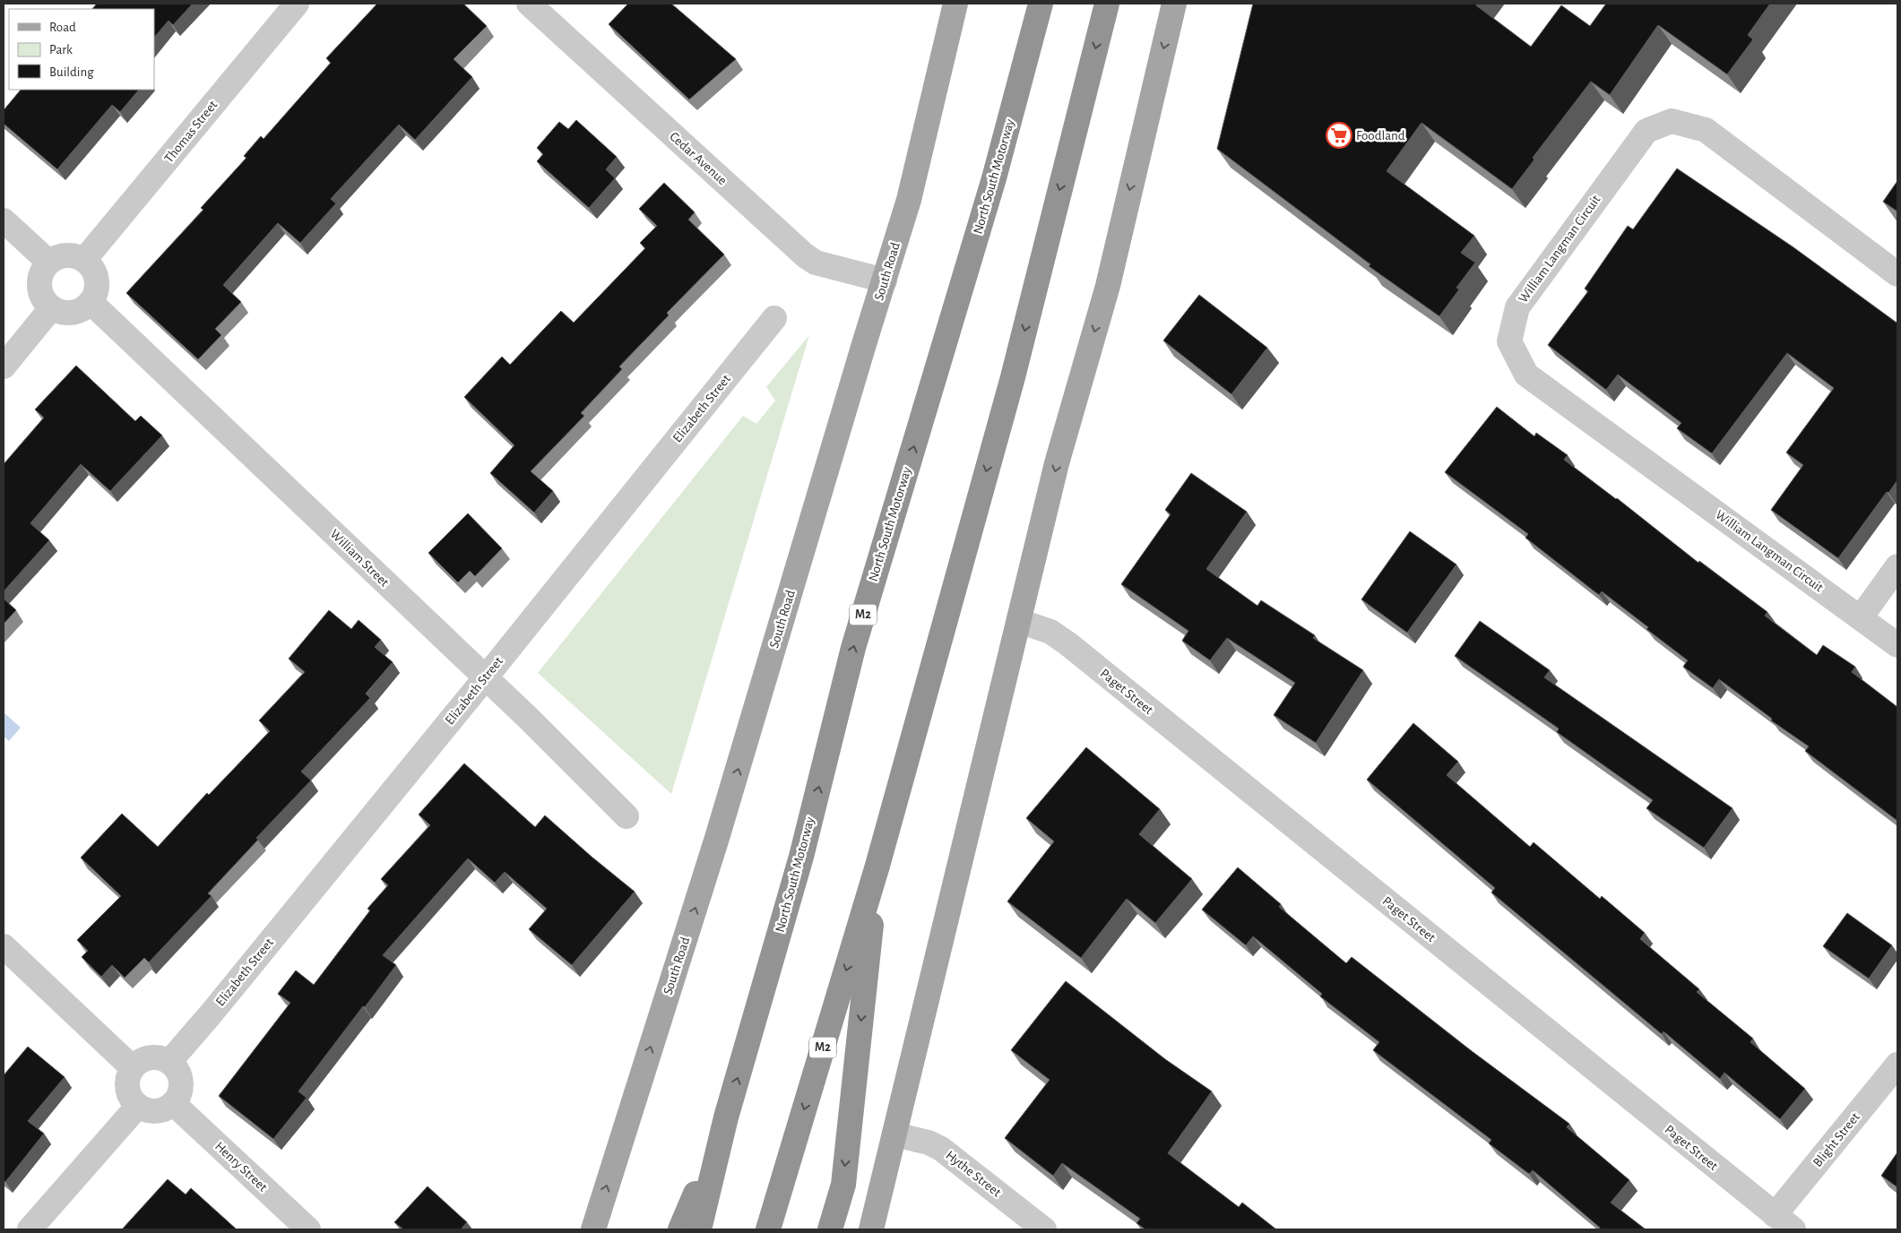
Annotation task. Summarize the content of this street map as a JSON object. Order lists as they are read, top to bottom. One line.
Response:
{"streets":{"highway":["North South Motorway","M2"],"main road":["South Road"],"street":["Thomas Street","Cedar Avenue","William Langman Circuit","Elizabeth Street","William Street","Paget Street","Blight Street","Henry Street","Hythe Street"]},"crossings":[["Thomas Street","William Street"],["Cedar Avenue","South Road"],["Elizabeth Street","William Street"],["Elizabeth Street","Henry Street"],["Paget Street","Blight Street"]],"one_way":["South Road"],"places":{"supermarket":["Foodland"]},"legend":["Road","Park","Building"]}
